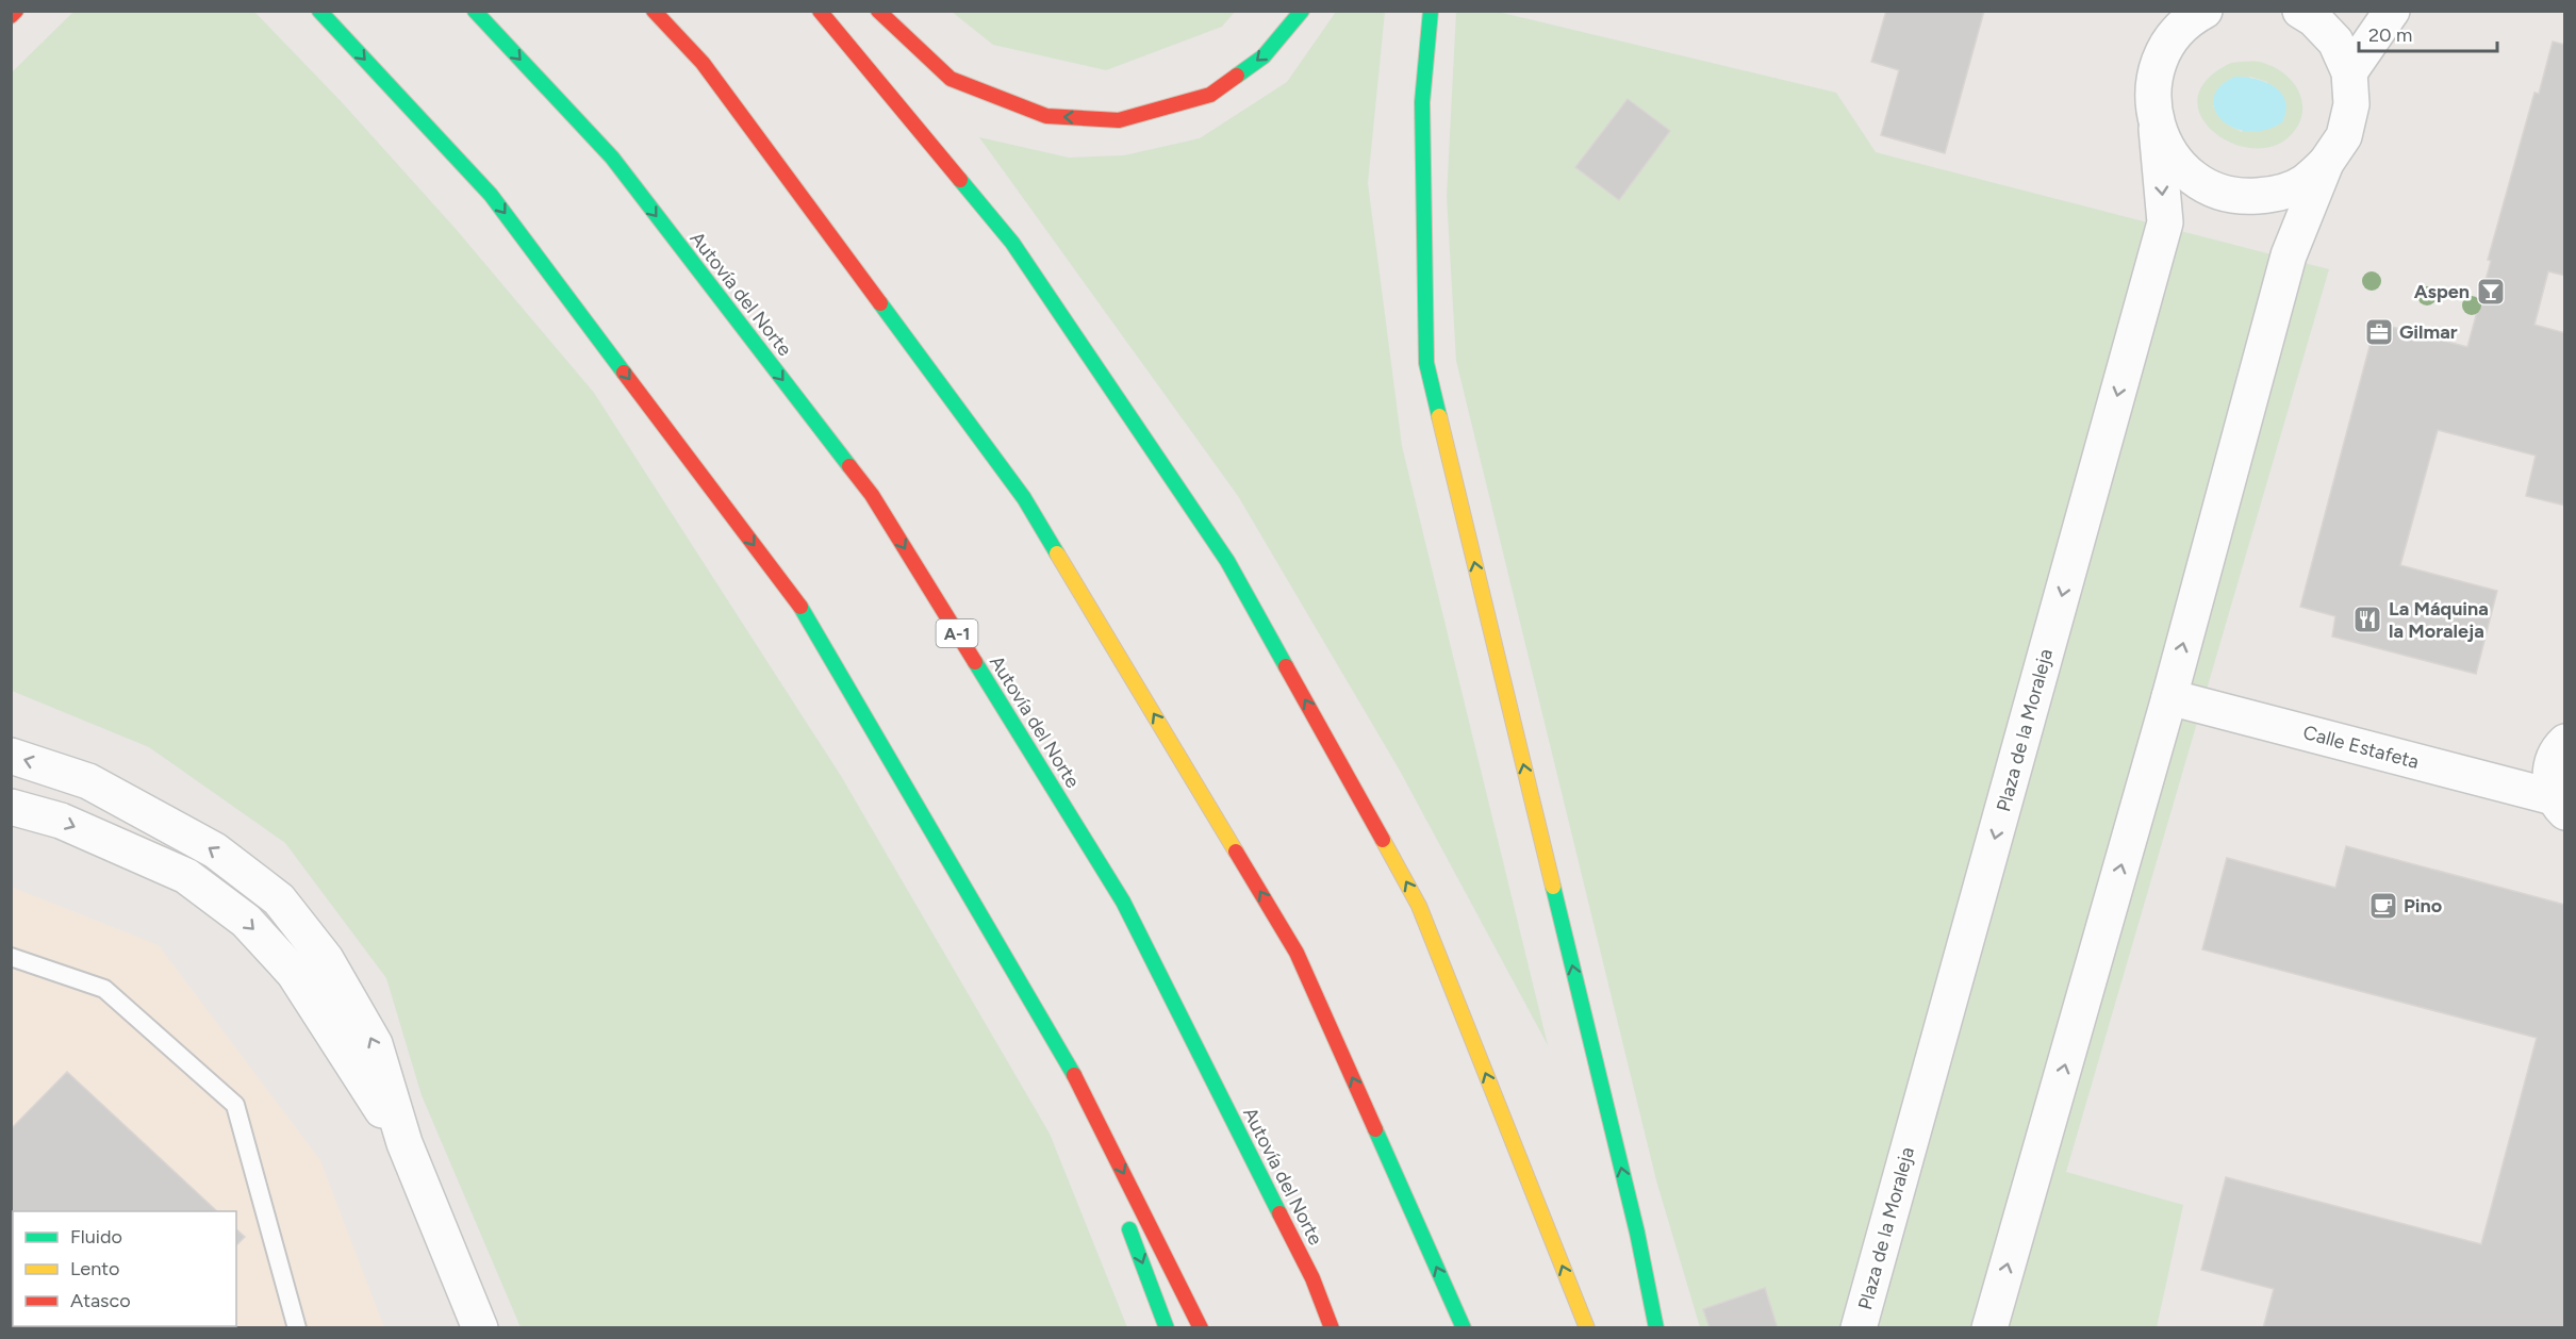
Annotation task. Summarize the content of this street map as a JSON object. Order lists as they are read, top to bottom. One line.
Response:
{"streets":{"main road":["Autovía del Norte","A-1"],"street":["Plaza de la Moraleja","Calle Estafeta"]},"crossings":[["Plaza de la Moraleja","Calle Estafeta"]],"places":{"bar":["Aspen"],"office":["Gilmar"],"restaurant":["La Máquina la Moraleja"],"cafe":["Pino"]},"legend":["Fluido","Lento","Atasco"],"scale_bar":"20 m"}
